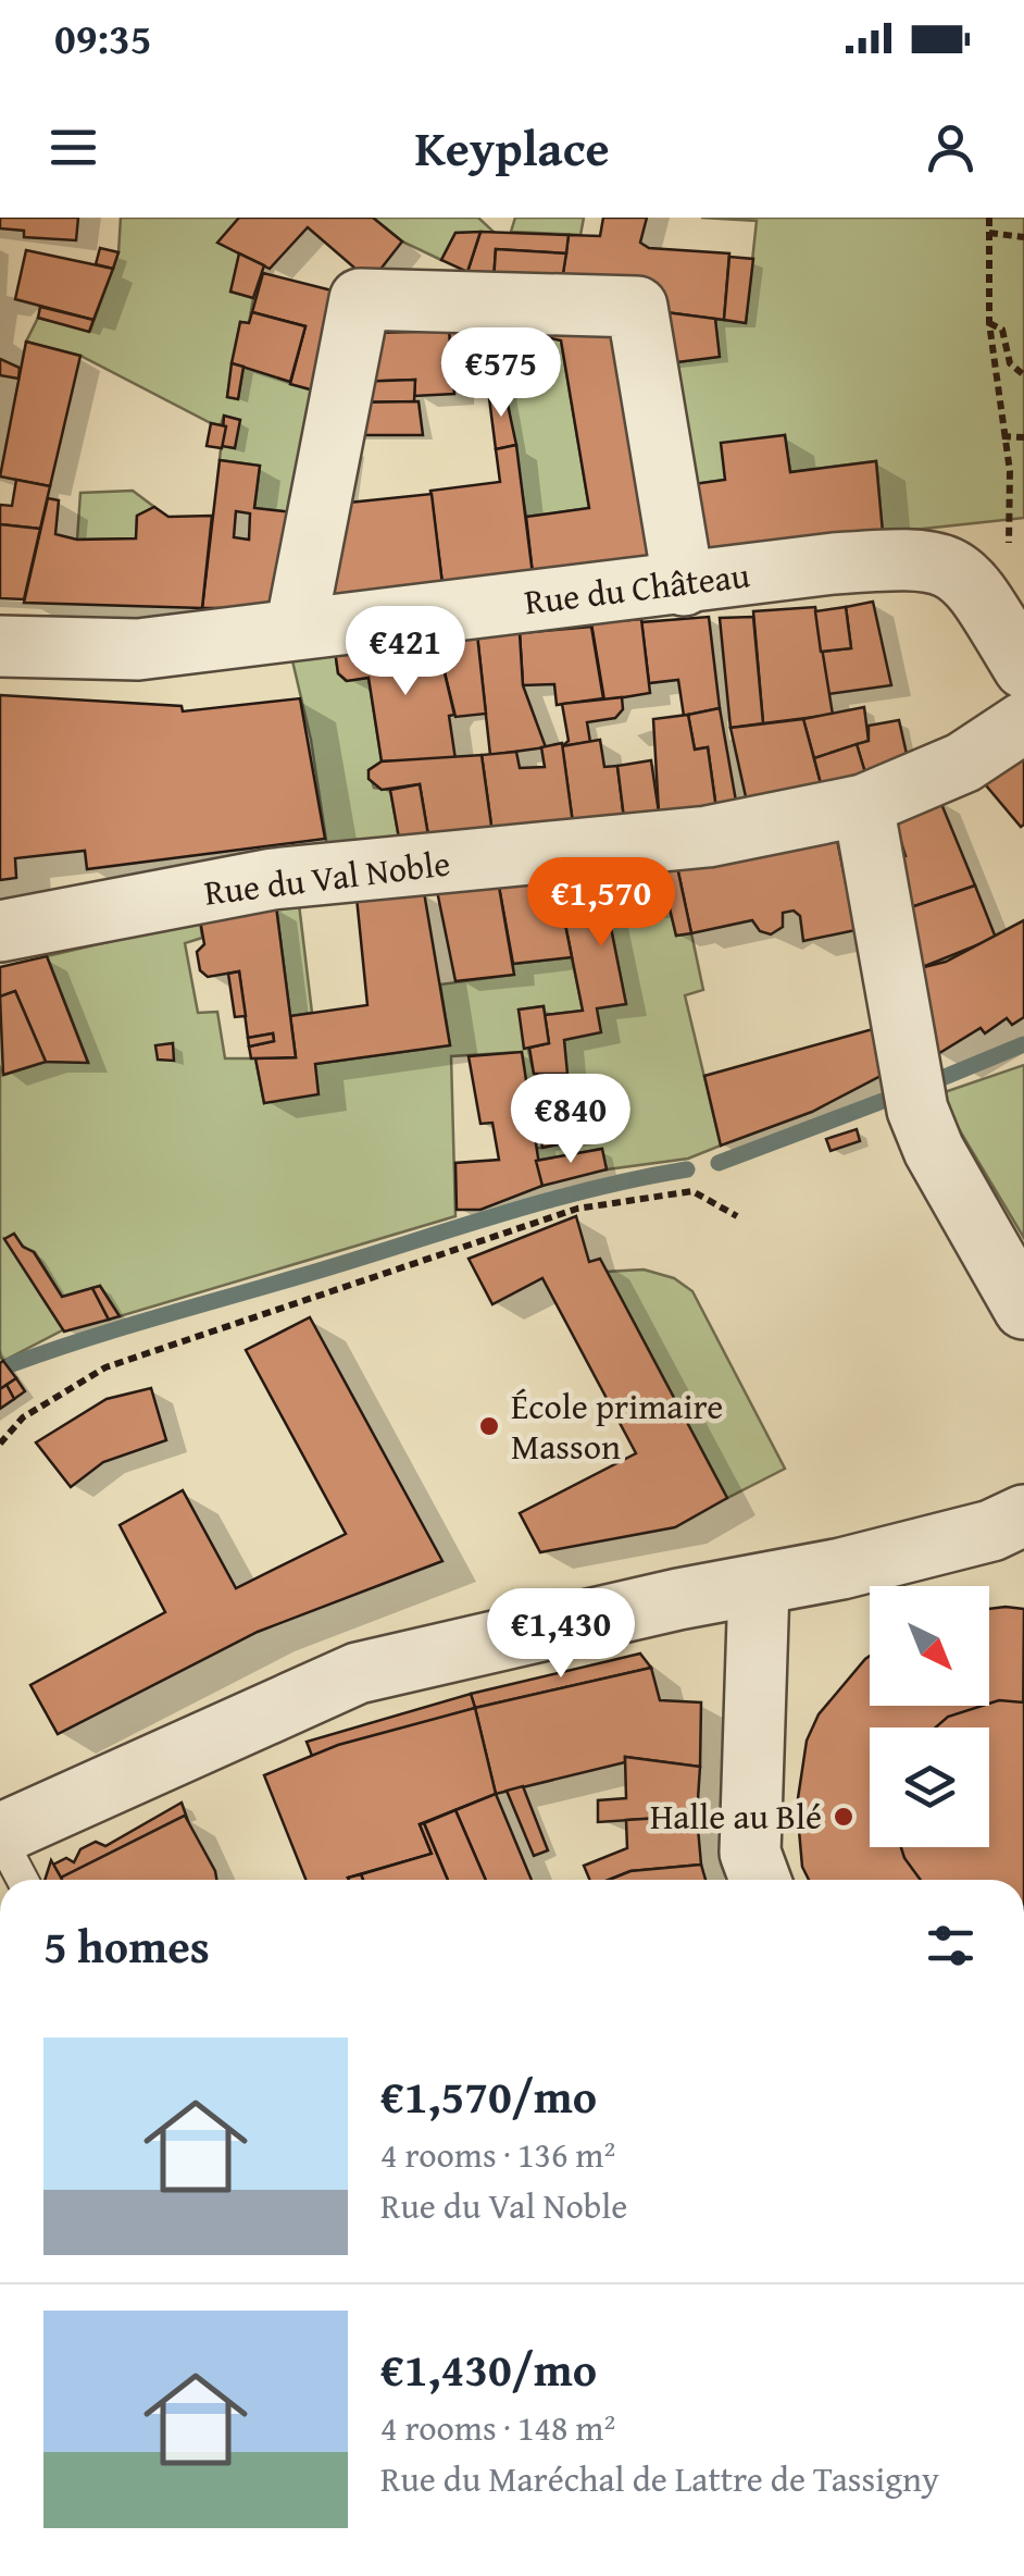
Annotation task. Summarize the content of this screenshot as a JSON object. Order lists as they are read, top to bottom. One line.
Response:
{"streets":{"street":["Rue du Château","Rue du Val Noble"]},"places":["École primaire Masson","Halle au Blé"],"north":"bottom right","page":{"status":"09:35","header":"Keyplace","price":["€575","€421","€1,570","€840","€1,430"],"heading":"5 homes","list":[{"name":"€1,570/mo","note":"4 rooms · 136 m² · Rue du Val Noble"},{"name":"€1,430/mo","note":"4 rooms · 148 m² · Rue du Maréchal de Lattre de Tassigny"}]}}
